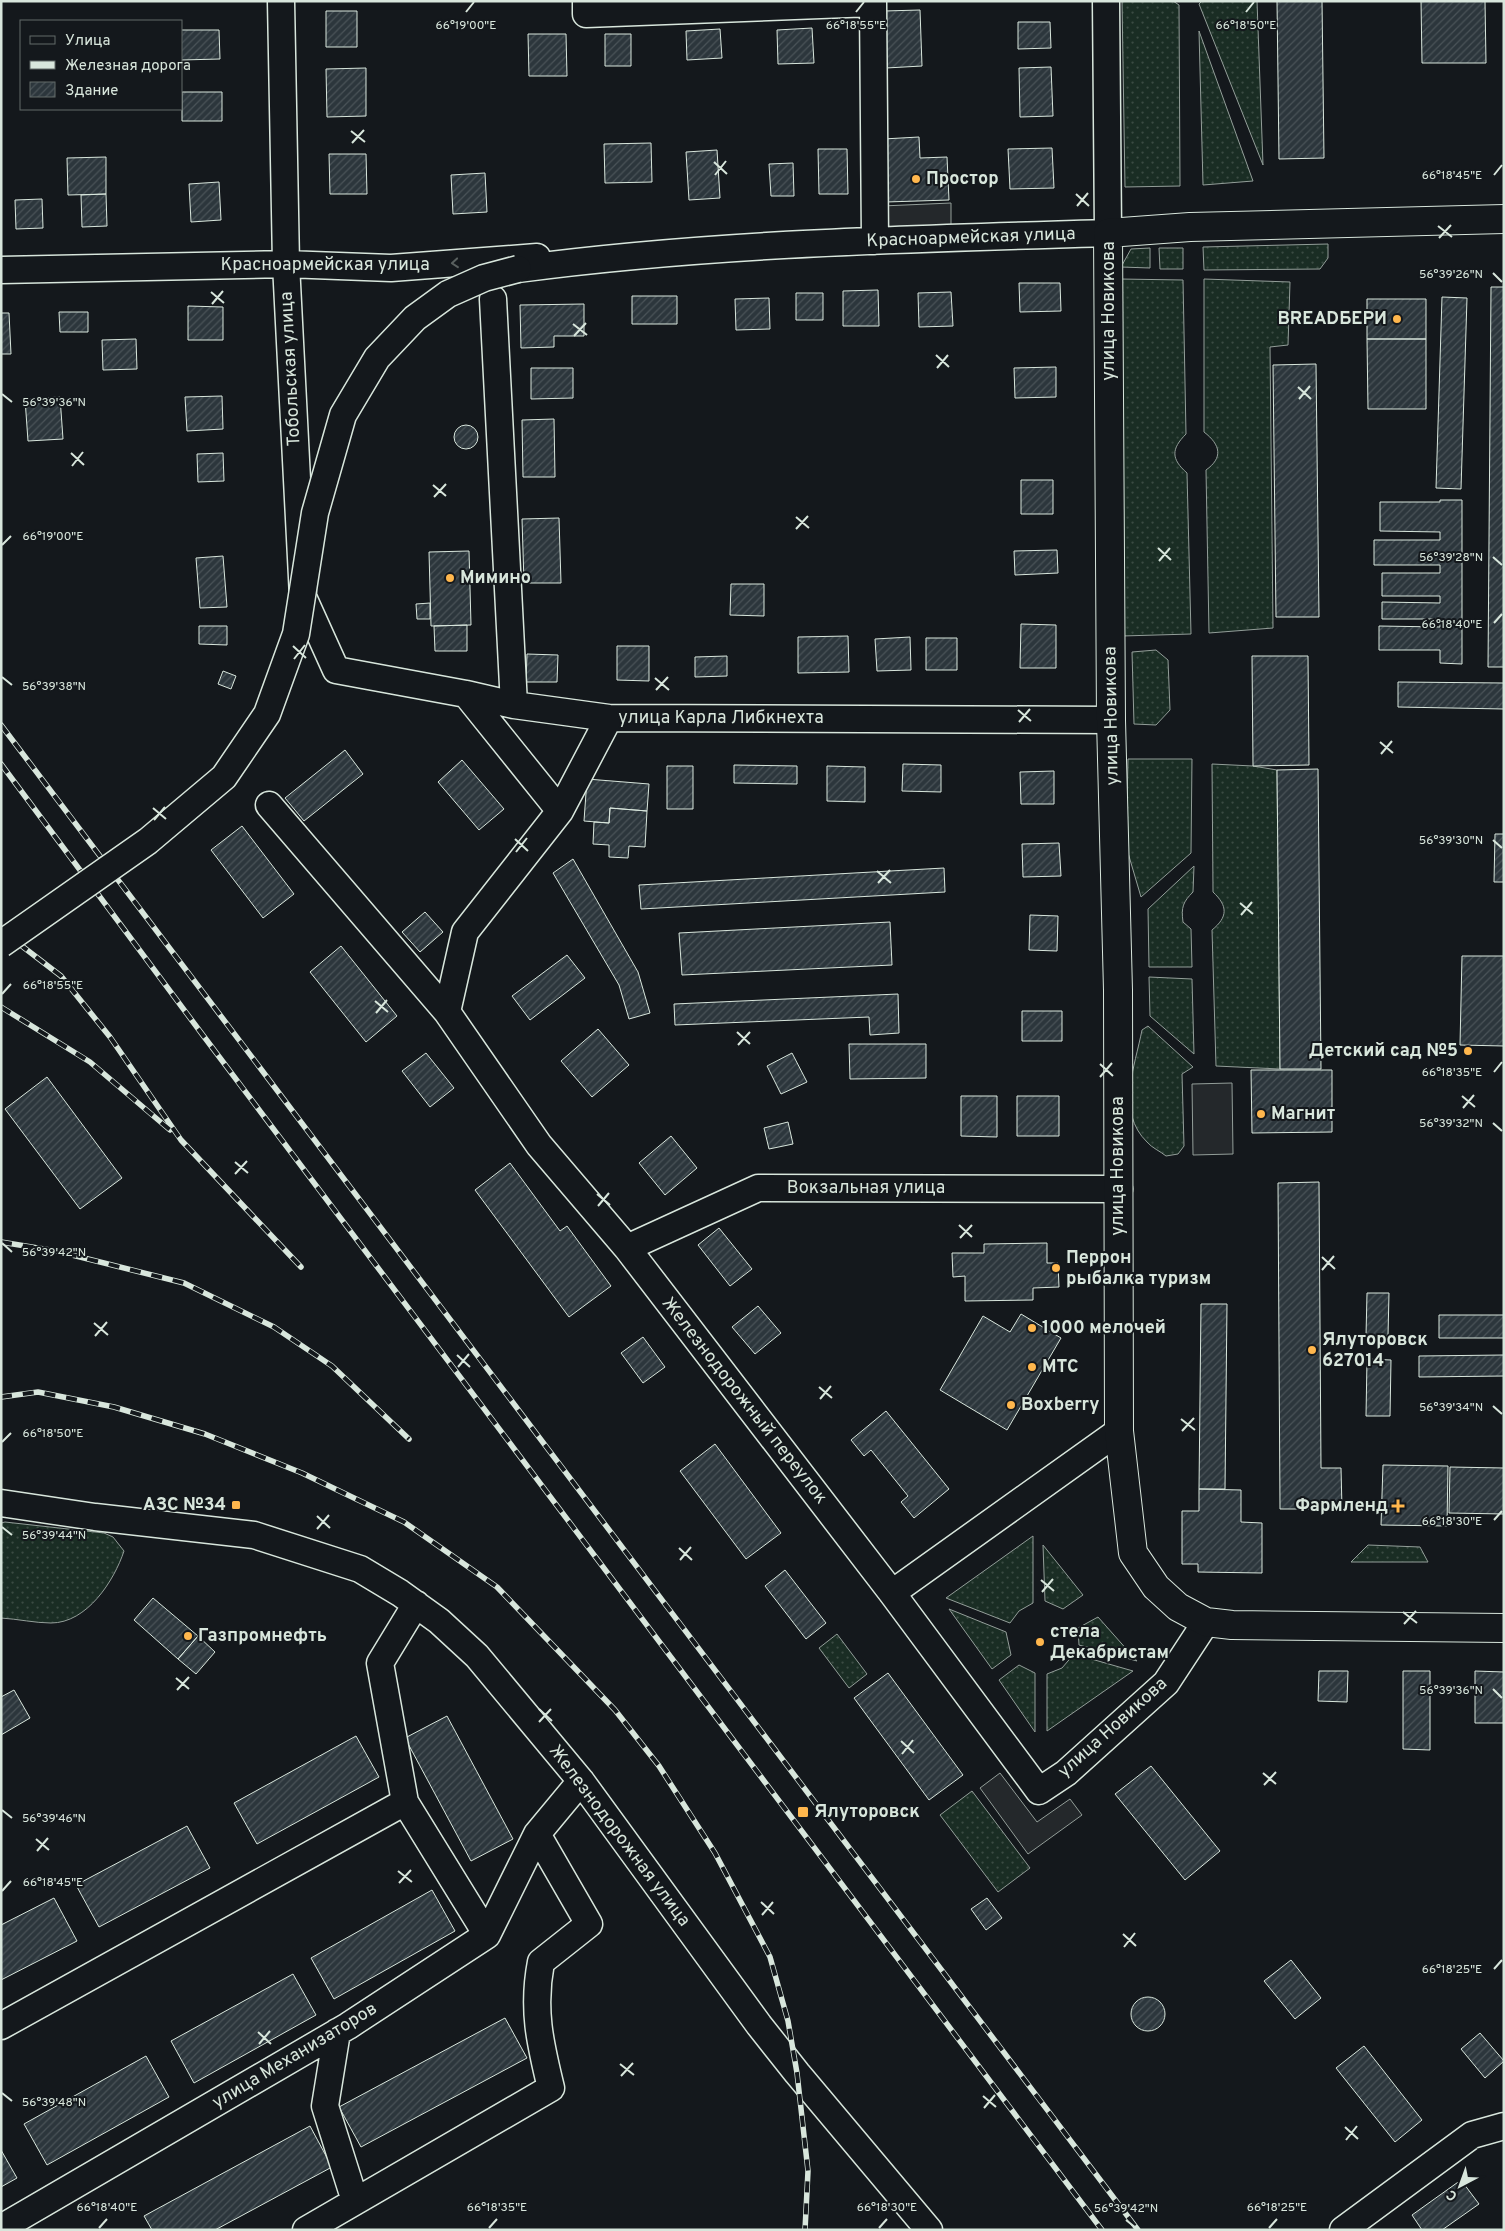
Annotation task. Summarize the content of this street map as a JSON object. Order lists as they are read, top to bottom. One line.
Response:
{"streets":{"main road":["Красноармейская улица","улица Новикова"],"street":["Тобольская улица","улица Карла Либкнехта","Вокзальная улица","Железнодорожный переулок","Железнодорожная улица","улица Механизаторов"]},"crossings":[["Красноармейская улица","улица Новикова"],["Красноармейская улица","Тобольская улица"],["улица Новикова","улица Карла Либкнехта"],["улица Новикова","Вокзальная улица"],["улица Новикова","Железнодорожный переулок"],["Тобольская улица","улица Карла Либкнехта"],["Вокзальная улица","Железнодорожный переулок"]],"places":{"other":["Простор","BREADБЕРИ","Мимино","Детский сад №5","Магнит","Перрон рыбалка туризм","1000 мелочей","Ялуторовск 627014","МТС","Boxberry","Газпромнефть","стела Декабристам"],"transit":["АЗС №34","Ялуторовск"],"health":["Фармленд"]},"legend":["Улица","Железная дорога","Здание"],"north":"bottom left","coordinates":["66°19'00\"E","66°18'55\"E","66°18'50\"E","66°18'45\"E","56°39'26\"N","56°39'36\"N","56°39'28\"N","66°18'40\"E","56°39'38\"N","56°39'30\"N","66°18'35\"E","56°39'32\"N","56°39'42\"N","56°39'34\"N","66°18'30\"E","56°39'44\"N","56°39'46\"N","66°18'25\"E","56°39'48\"N"]}
